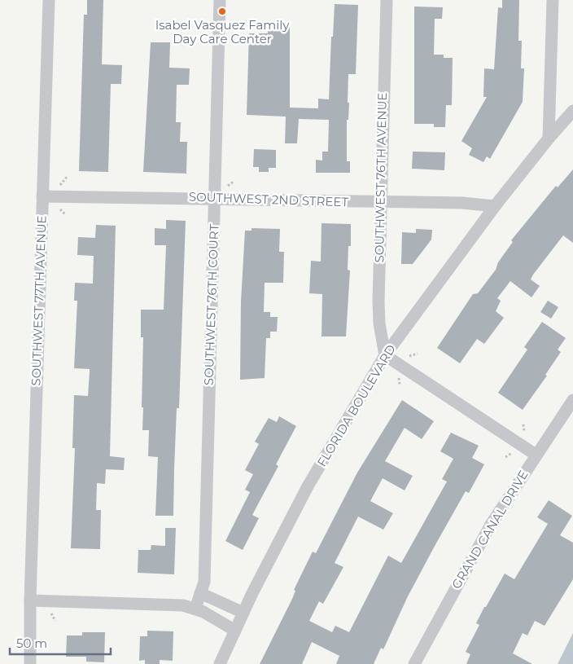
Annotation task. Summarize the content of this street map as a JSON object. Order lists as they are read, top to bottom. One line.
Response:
{"streets":{"street":["SOUTHWEST 76TH AVENUE","SOUTHWEST 2ND STREET","SOUTHWEST 77TH AVENUE","SOUTHWEST 76TH COURT","FLORIDA BOULEVARD","GRAND CANAL DRIVE"]},"crossings":[["SOUTHWEST 76TH AVENUE","SOUTHWEST 2ND STREET"],["SOUTHWEST 76TH AVENUE","FLORIDA BOULEVARD"],["SOUTHWEST 2ND STREET","SOUTHWEST 77TH AVENUE"],["SOUTHWEST 2ND STREET","SOUTHWEST 76TH COURT"],["SOUTHWEST 2ND STREET","FLORIDA BOULEVARD"]],"places":["Isabel Vasquez Family Day Care Center"],"scale_bar":"50 m"}
